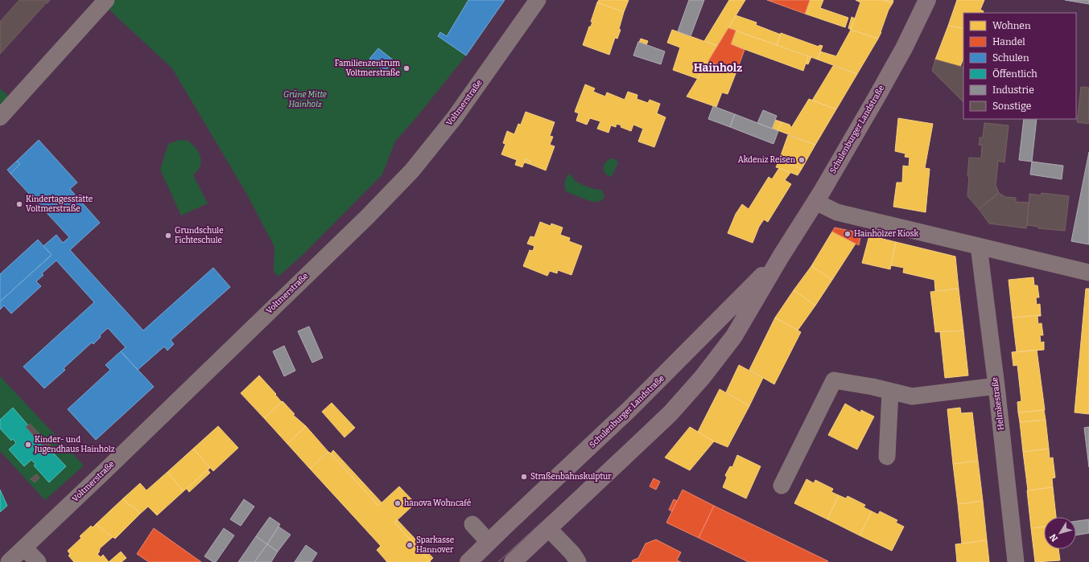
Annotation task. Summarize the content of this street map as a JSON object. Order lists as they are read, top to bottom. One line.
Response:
{"streets":{"main road":["Schulenburger Landstraße"],"street":["Voltmerstraße","Helmkestraße"]},"districts":["Hainholz"],"parks":["Grüne Mitte Hainholz"],"places":["Familienzentrum Voltmerstraße","Akdeniz Reisen","Kindertagesstätte Voltmerstraße","Hainhölzer Kiosk","Grundschule Fichteschule","Kinder- und Jugendhaus Hainholz","Straßenbahnskulptur","hanova Wohncafé","Sparkasse Hannover"],"legend":["Wohnen","Handel","Schulen","Öffentlich","Industrie","Sonstige"],"north":"bottom left"}
